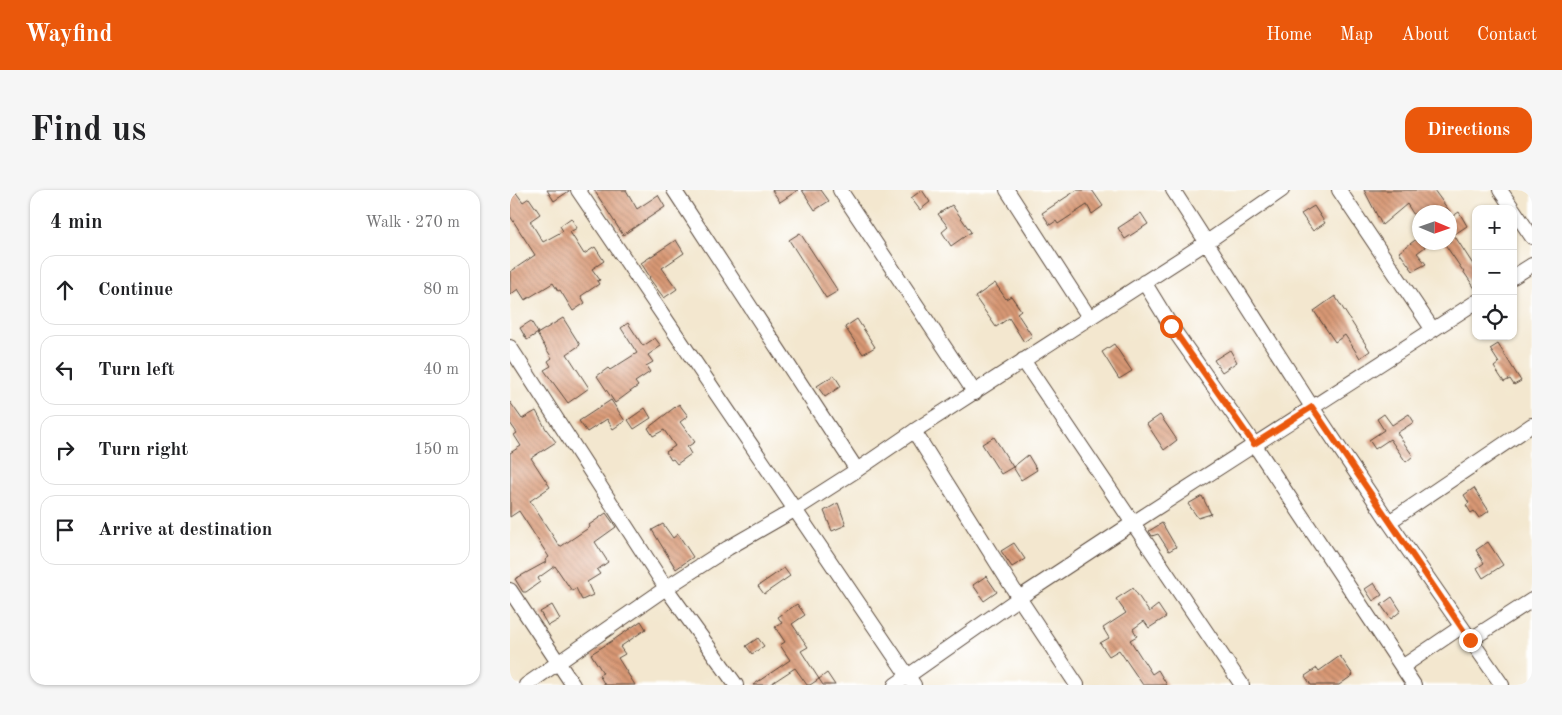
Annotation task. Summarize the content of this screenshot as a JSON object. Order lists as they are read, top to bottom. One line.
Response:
{"north":"right","page":{"header":"Wayfind","nav":["Home","Map","About","Contact"],"buttons":"Directions","title":"Find us","heading":["4 min","Walk · 270 m"],"map_buttons":["+","−"],"list":[["Continue","80 m"],["Turn left","40 m"],["Turn right","150 m"],"Arrive at destination"]}}
